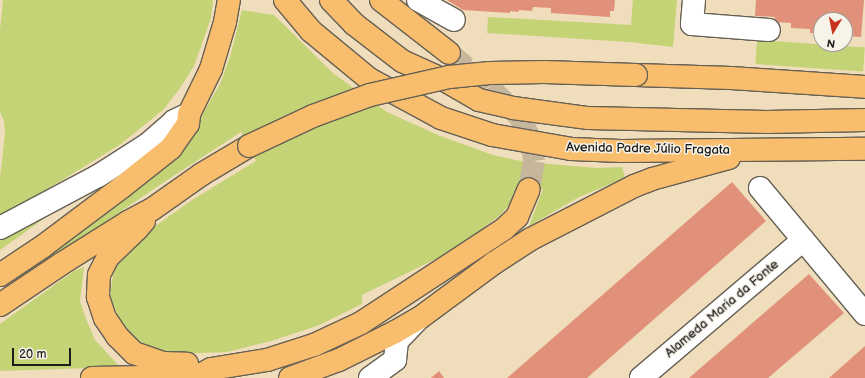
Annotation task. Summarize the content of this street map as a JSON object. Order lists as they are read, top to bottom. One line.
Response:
{"streets":{"highway":["Avenida Padre Júlio Fragata"],"street":["Alameda Maria da Fonte"]},"scale_bar":"20 m","north":"bottom"}
